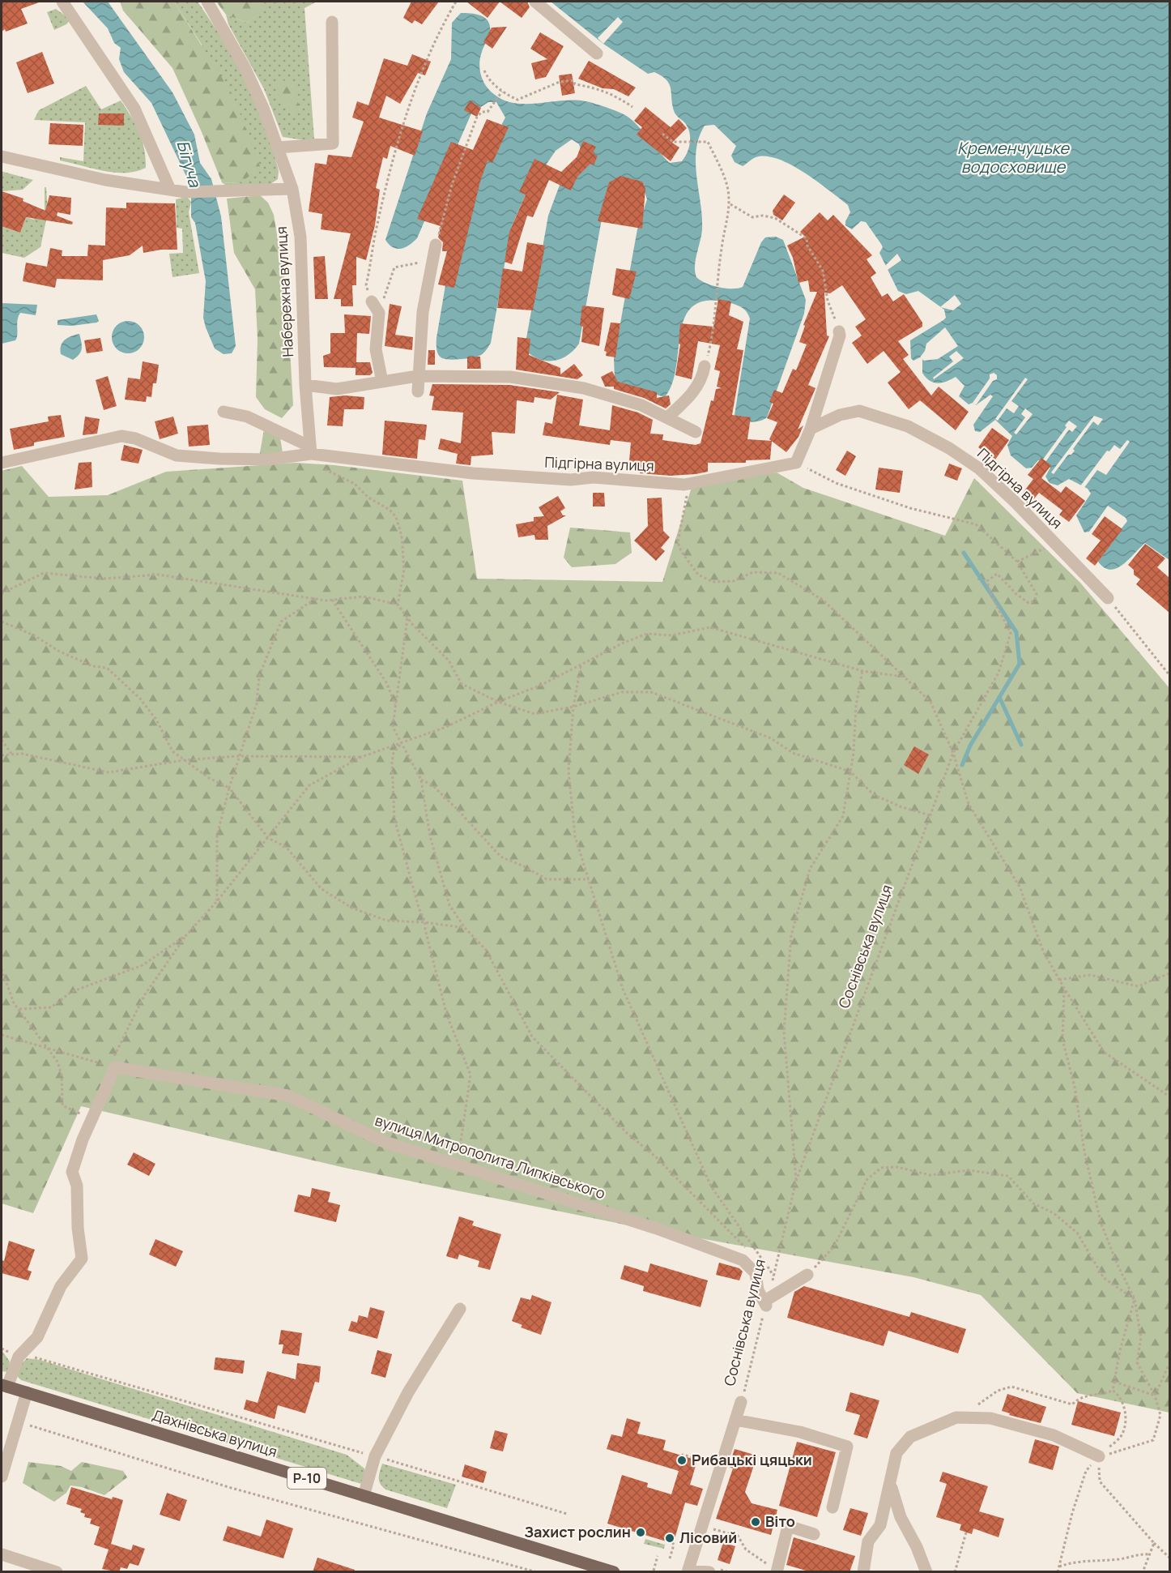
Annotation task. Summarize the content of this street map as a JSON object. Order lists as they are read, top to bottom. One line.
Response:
{"streets":{"main road":["Дахнівська вулиця","Р-10"],"street":["Набережна вулиця","Підгірна вулиця","Соснівська вулиця","вулиця Митрополита Липківського"]},"crossings":[["Набережна вулиця","Підгірна вулиця"],["Соснівська вулиця","вулиця Митрополита Липківського"]],"water":["Кременчуцьке водосховище","Бігуча"],"places":["Рибацькі цяцьки","Віто","Захист рослин","Лісовий"]}
